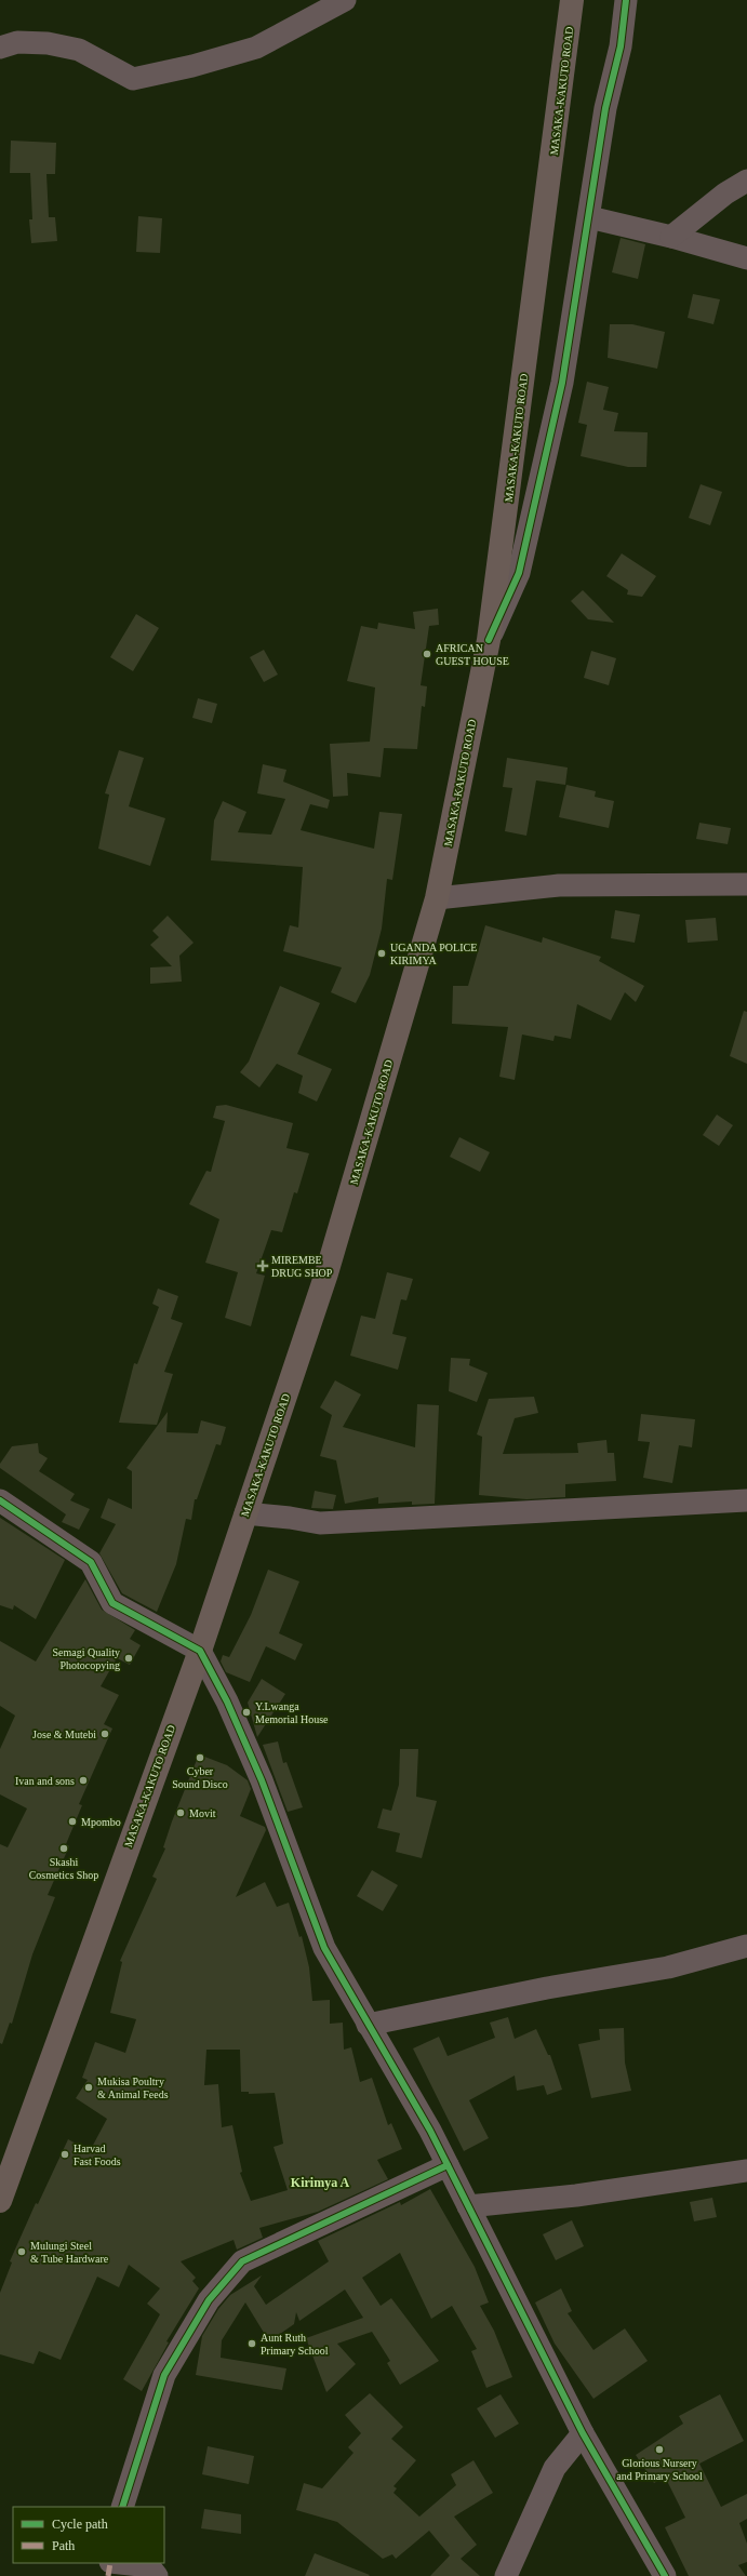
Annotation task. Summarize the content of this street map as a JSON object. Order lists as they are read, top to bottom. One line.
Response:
{"streets":{"highway":["MASAKA-KAKUTO ROAD"]},"districts":["Kirimya A"],"places":{"other":["AFRICAN GUEST HOUSE","UGANDA POLICE KIRIMYA","Semagi Quality Photocopying","Y.Lwanga Memorial House","Jose & Mutebi","Cyber Sound Disco","Ivan and sons","Movit","Mpombo","Skashi Cosmetics Shop","Mukisa Poultry & Animal Feeds","Harvad Fast Foods","Mulungi Steel & Tube Hardware","Aunt Ruth Primary School","Glorious Nursery and Primary School"],"health":["MIREMBE DRUG SHOP"]},"legend":["Cycle path","Path"]}
